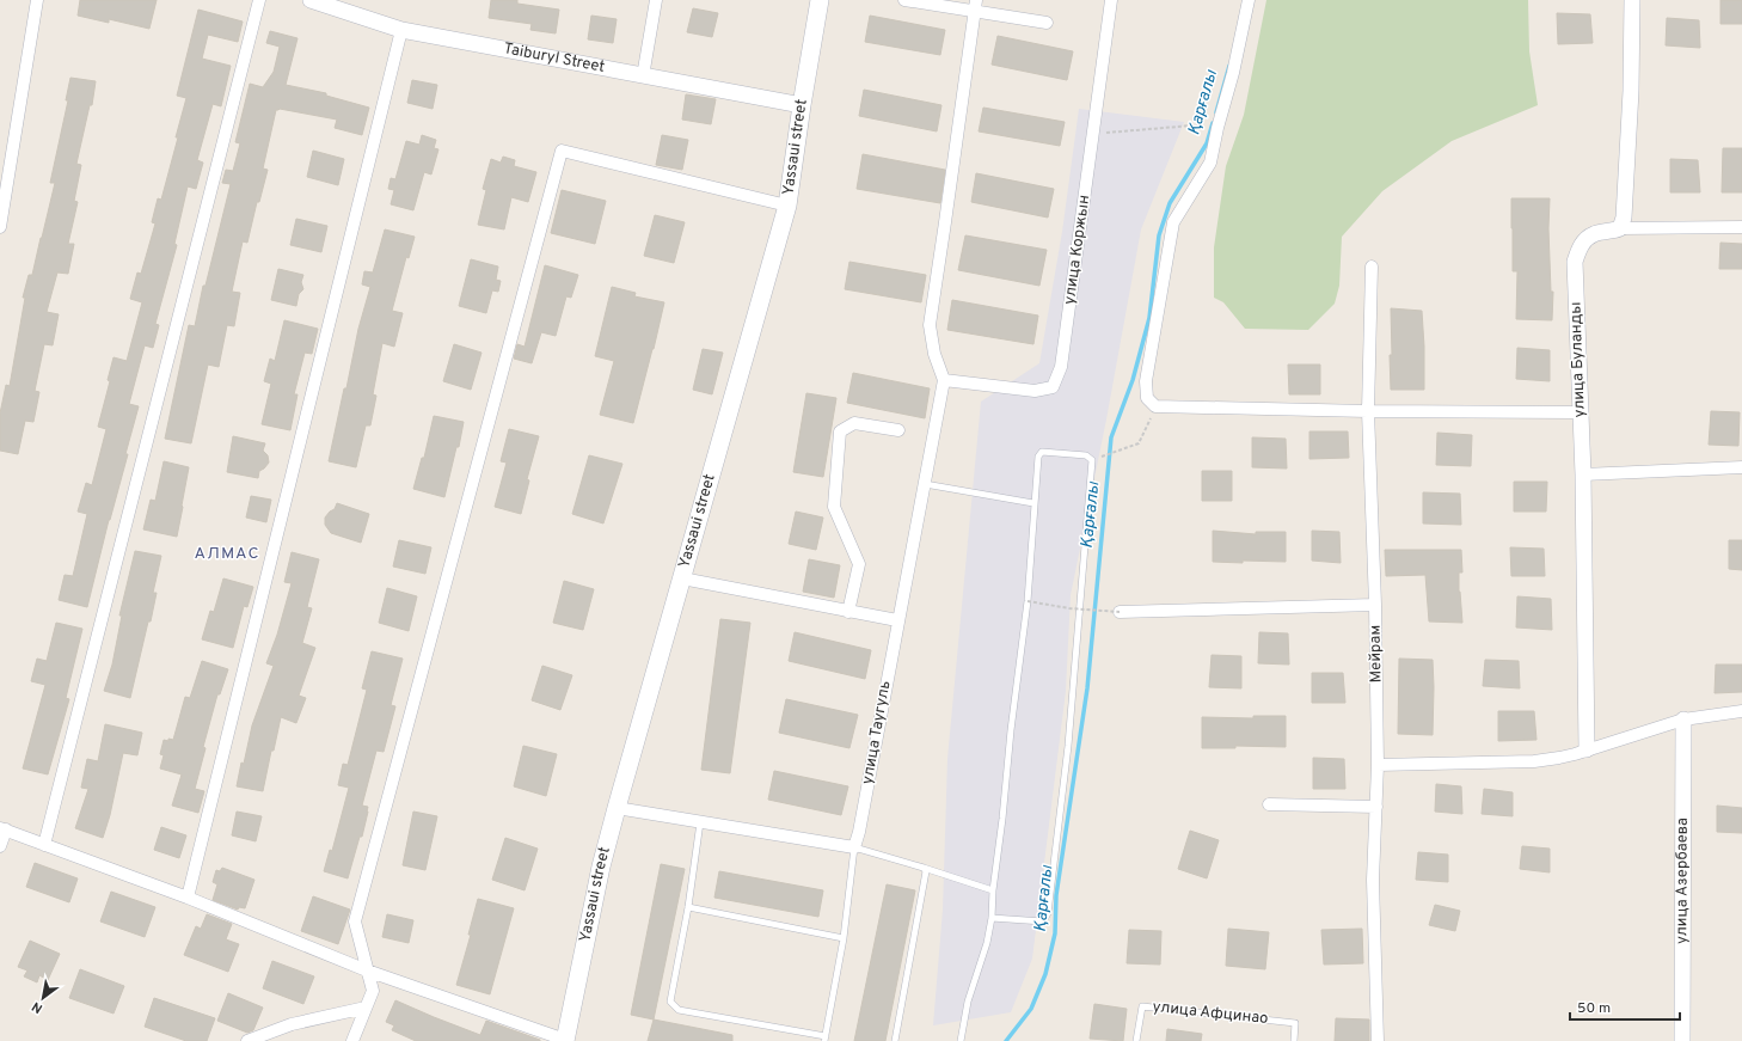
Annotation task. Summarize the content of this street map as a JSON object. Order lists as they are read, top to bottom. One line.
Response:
{"streets":{"main road":["Yassaui street"],"street":["Taiburyl Street","улица Коржын","улица Буланды","Мейрам","улица Таугуль","улица Азербаева"],"lane":["улица Афцинао"]},"crossings":[["Taiburyl Street","Yassaui street"],["улица Коржын","улица Таугуль"]],"districts":["АЛМАС"],"water":["Қарғалы"],"scale_bar":"50 m","north":"bottom left"}
